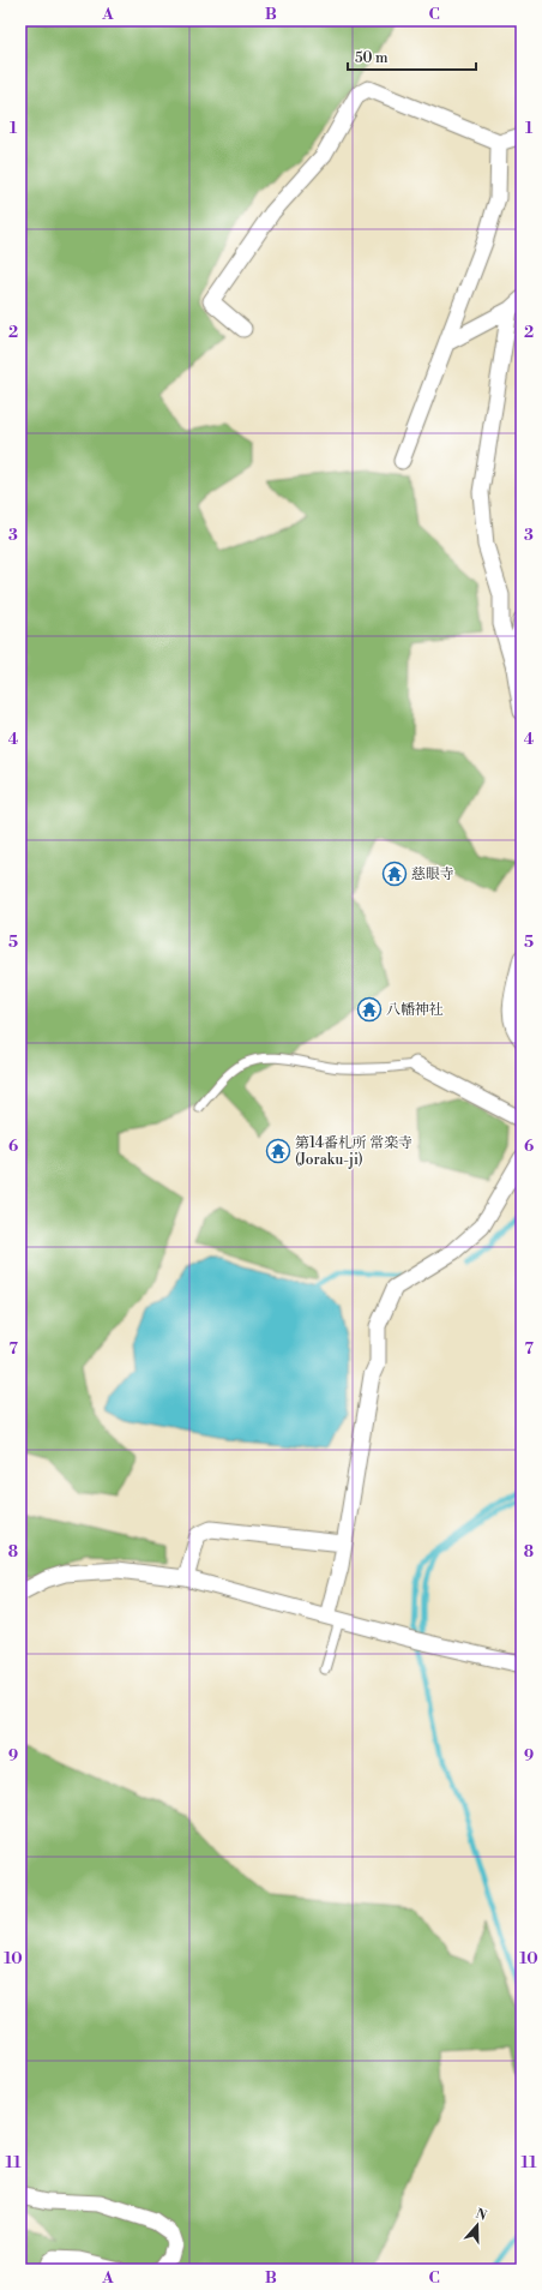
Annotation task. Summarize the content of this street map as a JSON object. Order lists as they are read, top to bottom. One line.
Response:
{"places":{"temple":["慈眼寺","八幡神社","第14番札所 常楽寺 (Joraku-ji)"]},"scale_bar":"50 m","north":"top","grid":{"columns":["A","B","C"],"rows":["1","2","3","4","5","6","7","8","9","10","11"]}}
